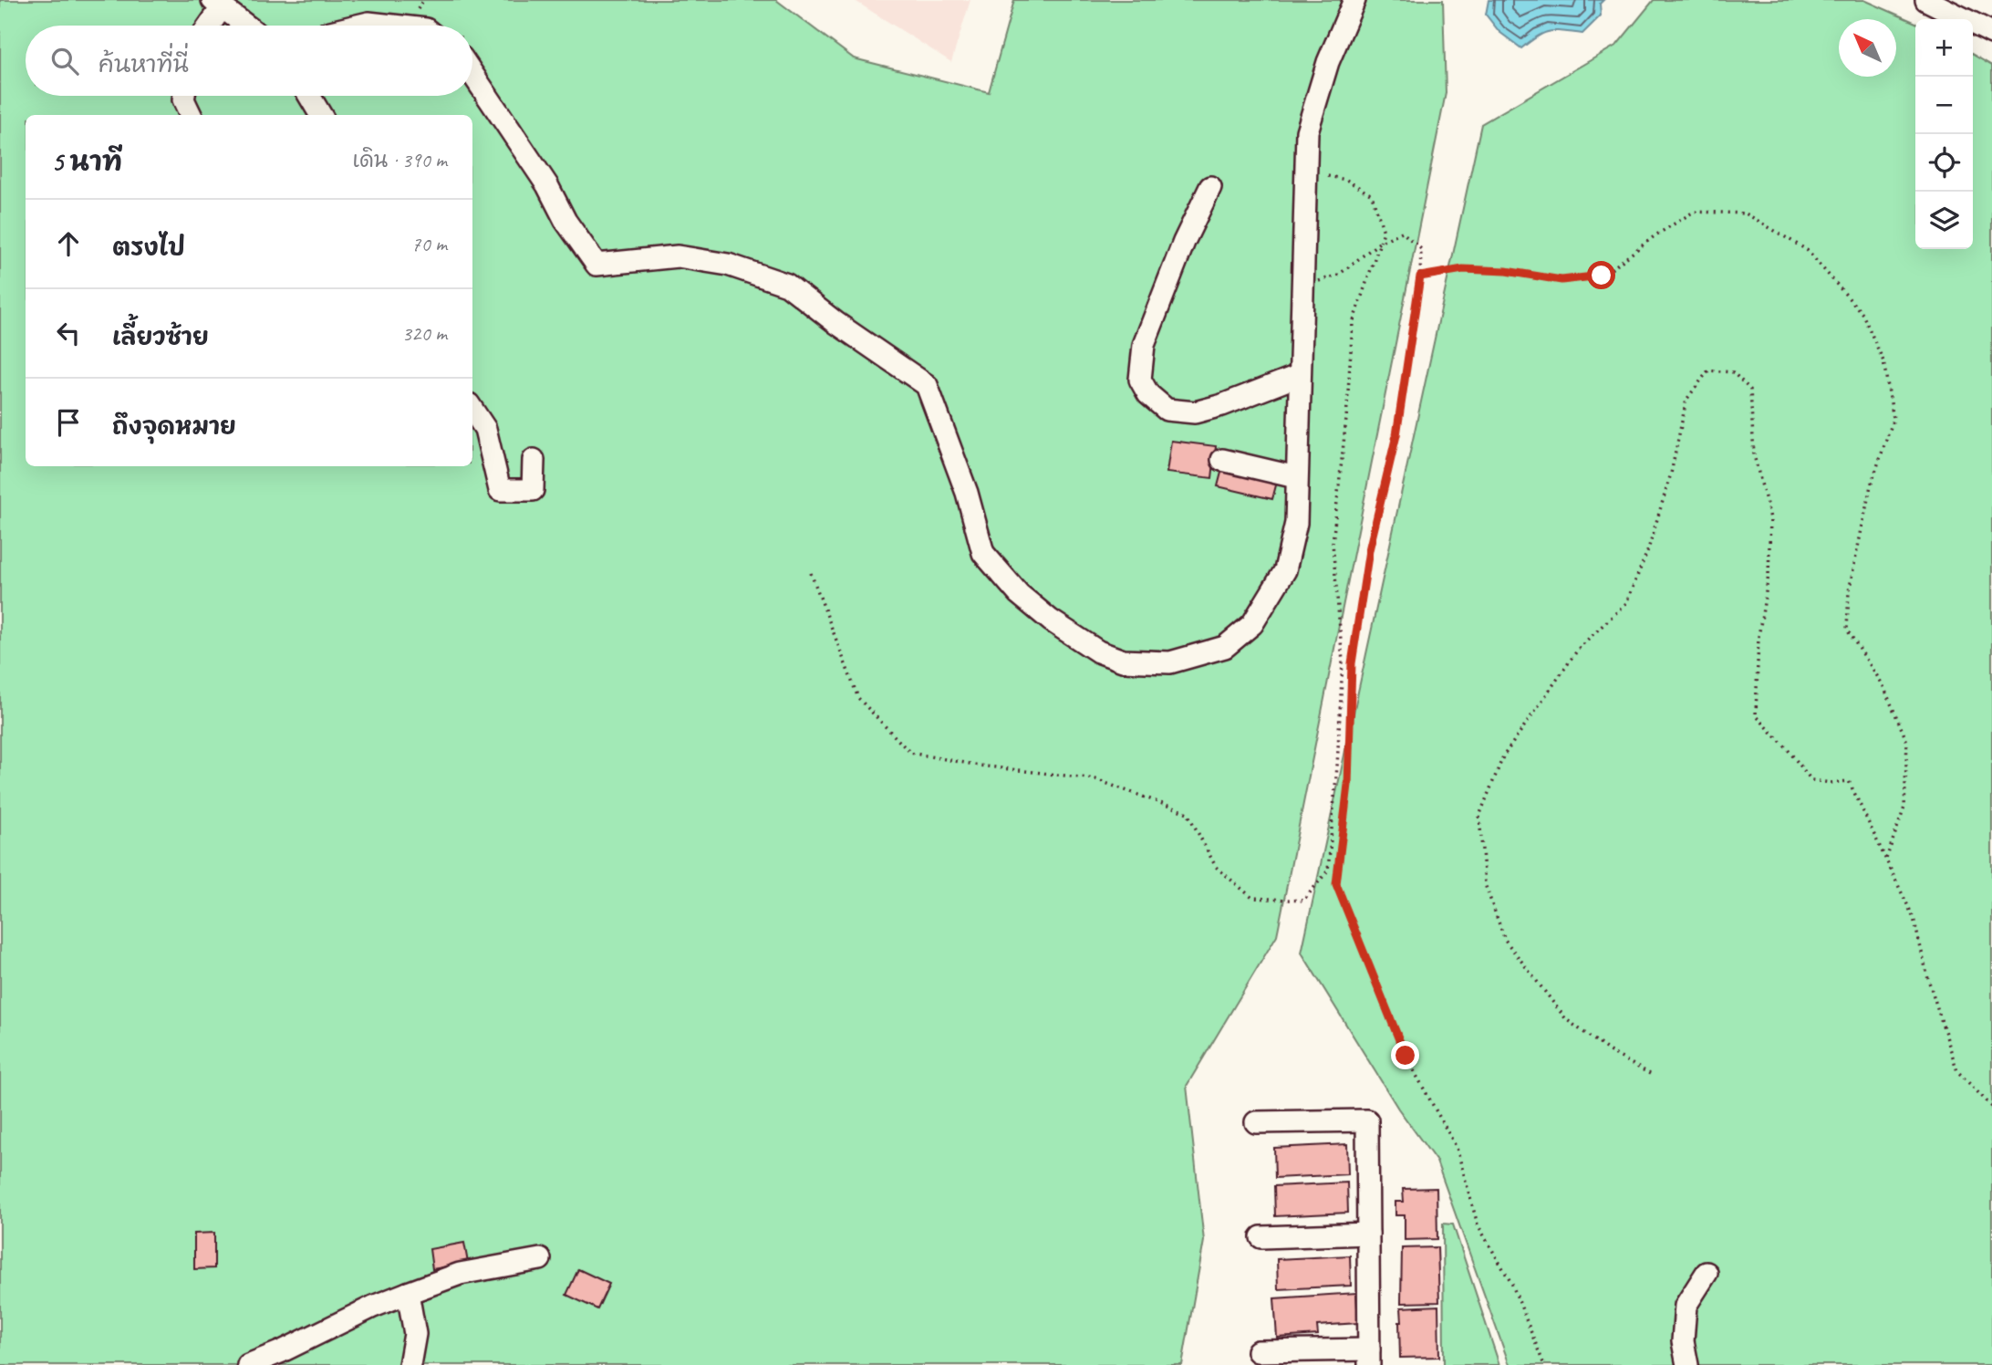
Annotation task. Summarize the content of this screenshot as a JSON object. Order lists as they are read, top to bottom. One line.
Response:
{"north":"top left","page":{"map_buttons":["+","−"],"search":"ค้นหาที่นี่","heading":["5 นาที","เดิน · 390 m"],"list":[["ตรงไป","70 m"],["เลี้ยวซ้าย","320 m"],"ถึงจุดหมาย"]}}
